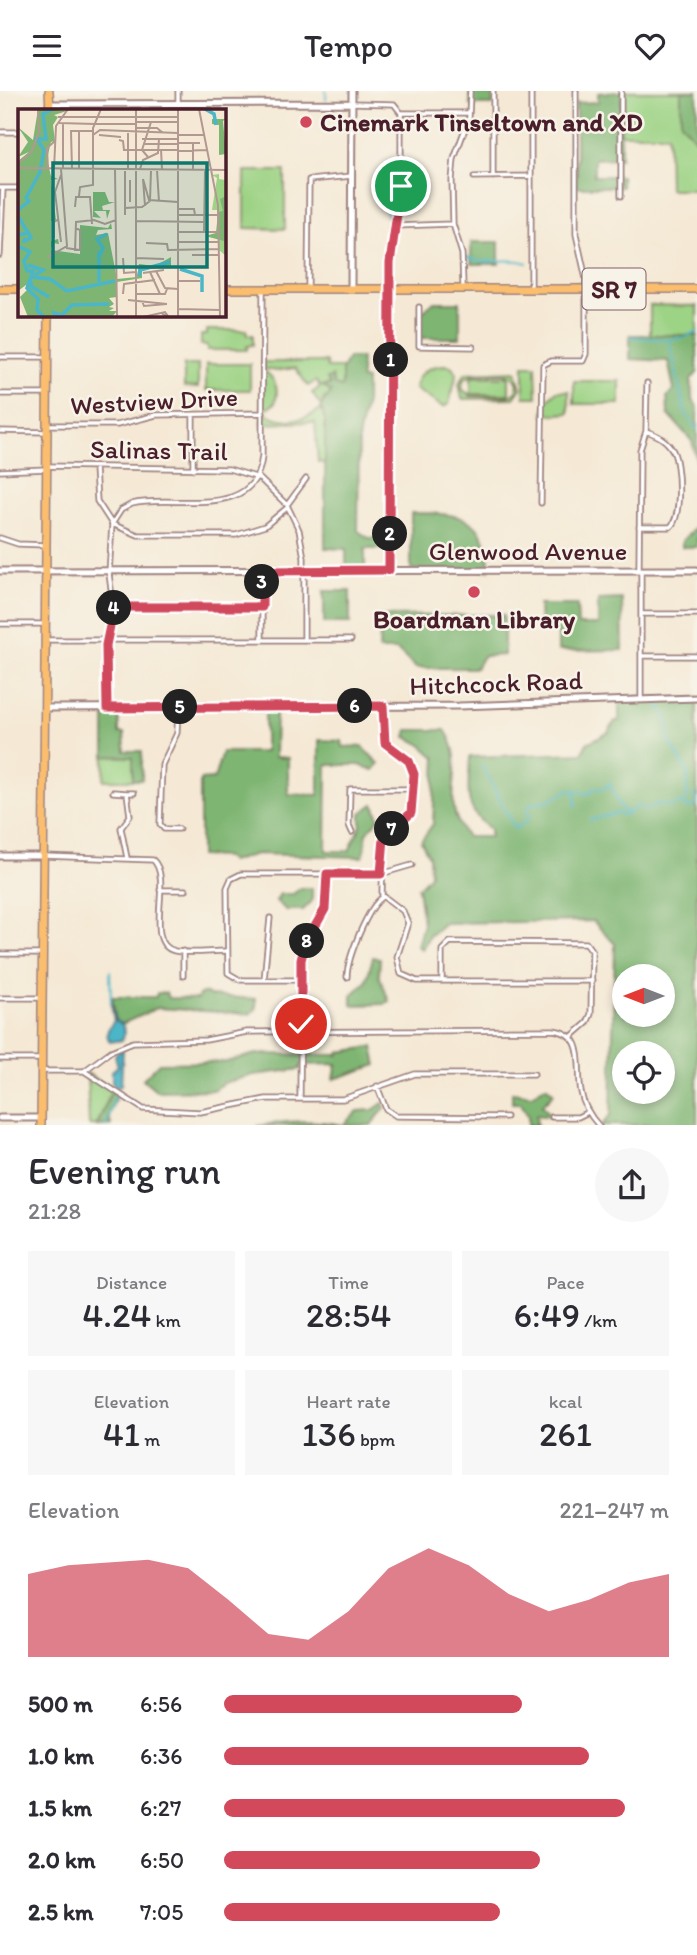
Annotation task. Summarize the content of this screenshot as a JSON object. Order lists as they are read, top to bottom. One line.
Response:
{"streets":{"main road":["SR 7"],"street":["Westview Drive","Salinas Trail","Glenwood Avenue","Hitchcock Road"]},"crossings":[["Salinas Trail","Glenwood Avenue"]],"places":["Cinemark Tinseltown and XD","Boardman Library"],"north":"left","page":{"header":"Tempo","pins":["1","2","3","4","6","5","7","8"],"heading":["Evening run","21:28"],"stats":[["Distance","4.24 km"],["Time","28:54"],["Pace","6:49 /km"],["Elevation","41 m"],["Heart rate","136 bpm"],["kcal","261"]],"chart":["Elevation","221–247 m"],"list":[{"name":"500 m","note":"6:56"},{"name":"1.0 km","note":"6:36"},{"name":"1.5 km","note":"6:27"},{"name":"2.0 km","note":"6:50"},{"name":"2.5 km","note":"7:05"}]}}
